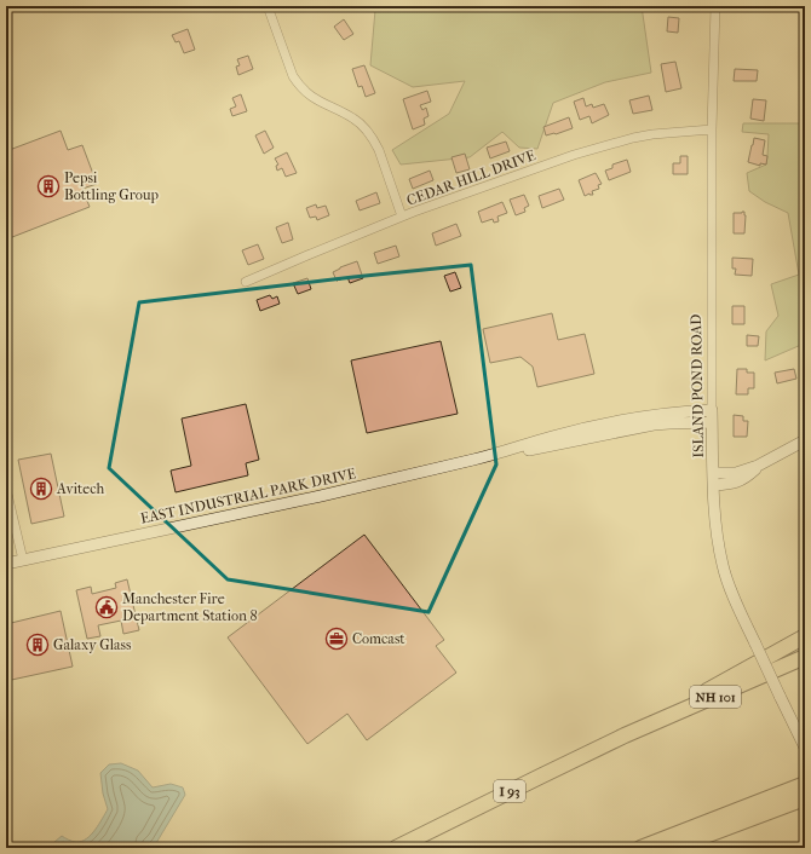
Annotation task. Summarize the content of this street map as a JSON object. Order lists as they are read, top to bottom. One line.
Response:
{"streets":{"highway":["NH 101","I 93"],"street":["CEDAR HILL DRIVE","ISLAND POND ROAD","EAST INDUSTRIAL PARK DRIVE"]},"crossings":[["CEDAR HILL DRIVE","ISLAND POND ROAD"],["ISLAND POND ROAD","EAST INDUSTRIAL PARK DRIVE"],["NH 101","I 93"]],"places":{"building":["Pepsi Bottling Group","Avitech","Galaxy Glass"],"public building":["Manchester Fire Department Station 8"],"office":["Comcast"]}}
